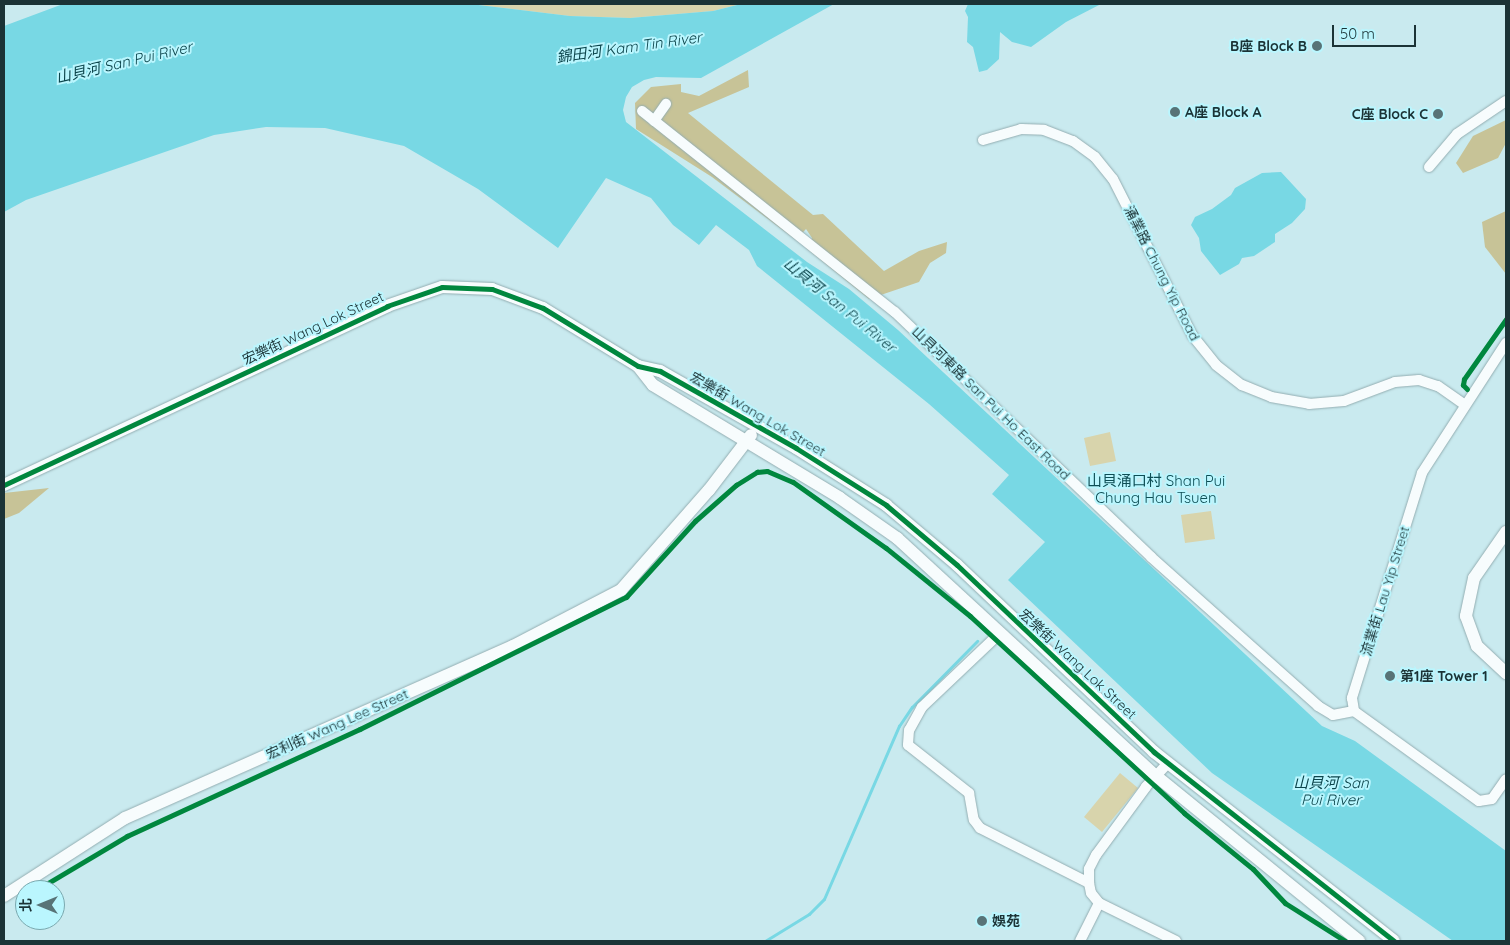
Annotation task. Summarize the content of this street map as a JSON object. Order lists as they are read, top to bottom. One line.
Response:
{"streets":{"street":["涌業路 Chung Yip Road","宏樂街 Wang Lok Street","山貝河東路 San Pui Ho East Road","流業街 Lau Yip Street","宏利街 Wang Lee Street"]},"crossings":[["涌業路 Chung Yip Road","流業街 Lau Yip Street"],["宏樂街 Wang Lok Street","宏利街 Wang Lee Street"],["山貝河東路 San Pui Ho East Road","流業街 Lau Yip Street"]],"districts":["山貝涌口村 Shan Pui Chung Hau Tsuen"],"water":["錦田河 Kam Tin River","山貝河 San Pui River"],"places":["B座 Block B","A座 Block A","C座 Block C","第1座 Tower 1","娛苑"],"scale_bar":"50 m","north":"left"}
